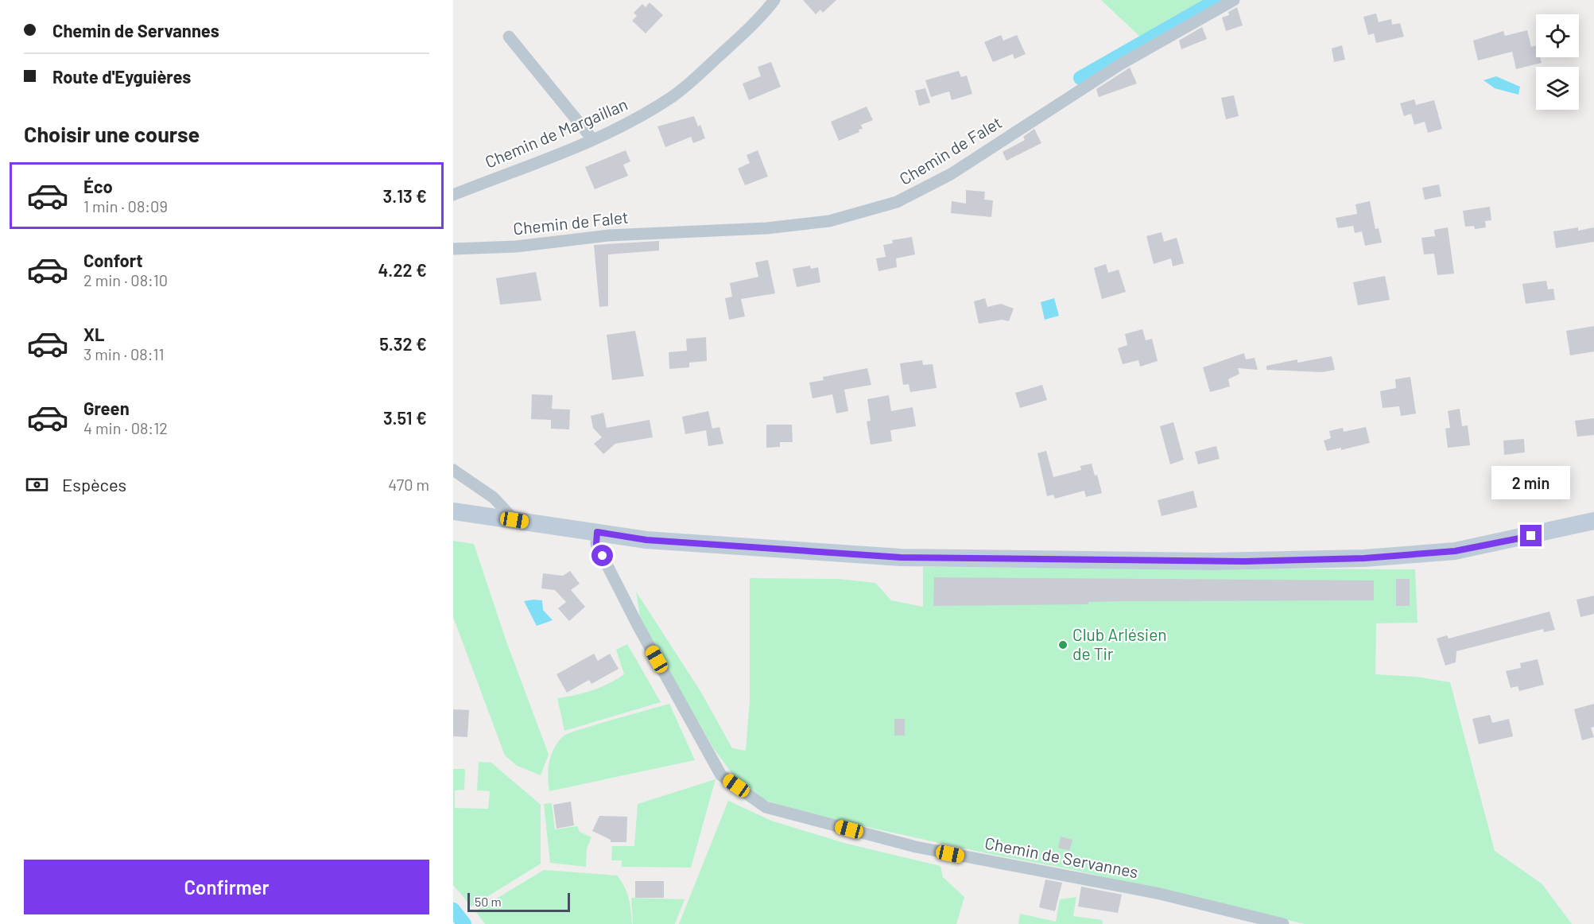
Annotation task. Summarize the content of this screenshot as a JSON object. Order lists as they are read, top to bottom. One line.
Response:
{"streets":{"street":["Chemin de Margaillan","Chemin de Falet","Chemin de Servannes"]},"places":["Club Arlésien de Tir"],"scale_bar":"50 m","page":{"banner":["Chemin de Servannes","Route d'Eyguières"],"heading":"Choisir une course","list":[{"name":"Éco","note":"1 min · 08:09","value":"3.13 €"},{"name":"Confort","note":"2 min · 08:10","value":"4.22 €"},{"name":"XL","note":"3 min · 08:11","value":"5.32 €"},{"name":"Green","note":"4 min · 08:12","value":"3.51 €"}],"pay":["Espèces","470 m"],"bubble":"2 min","buttons":"Confirmer","scale":"50 m"}}
